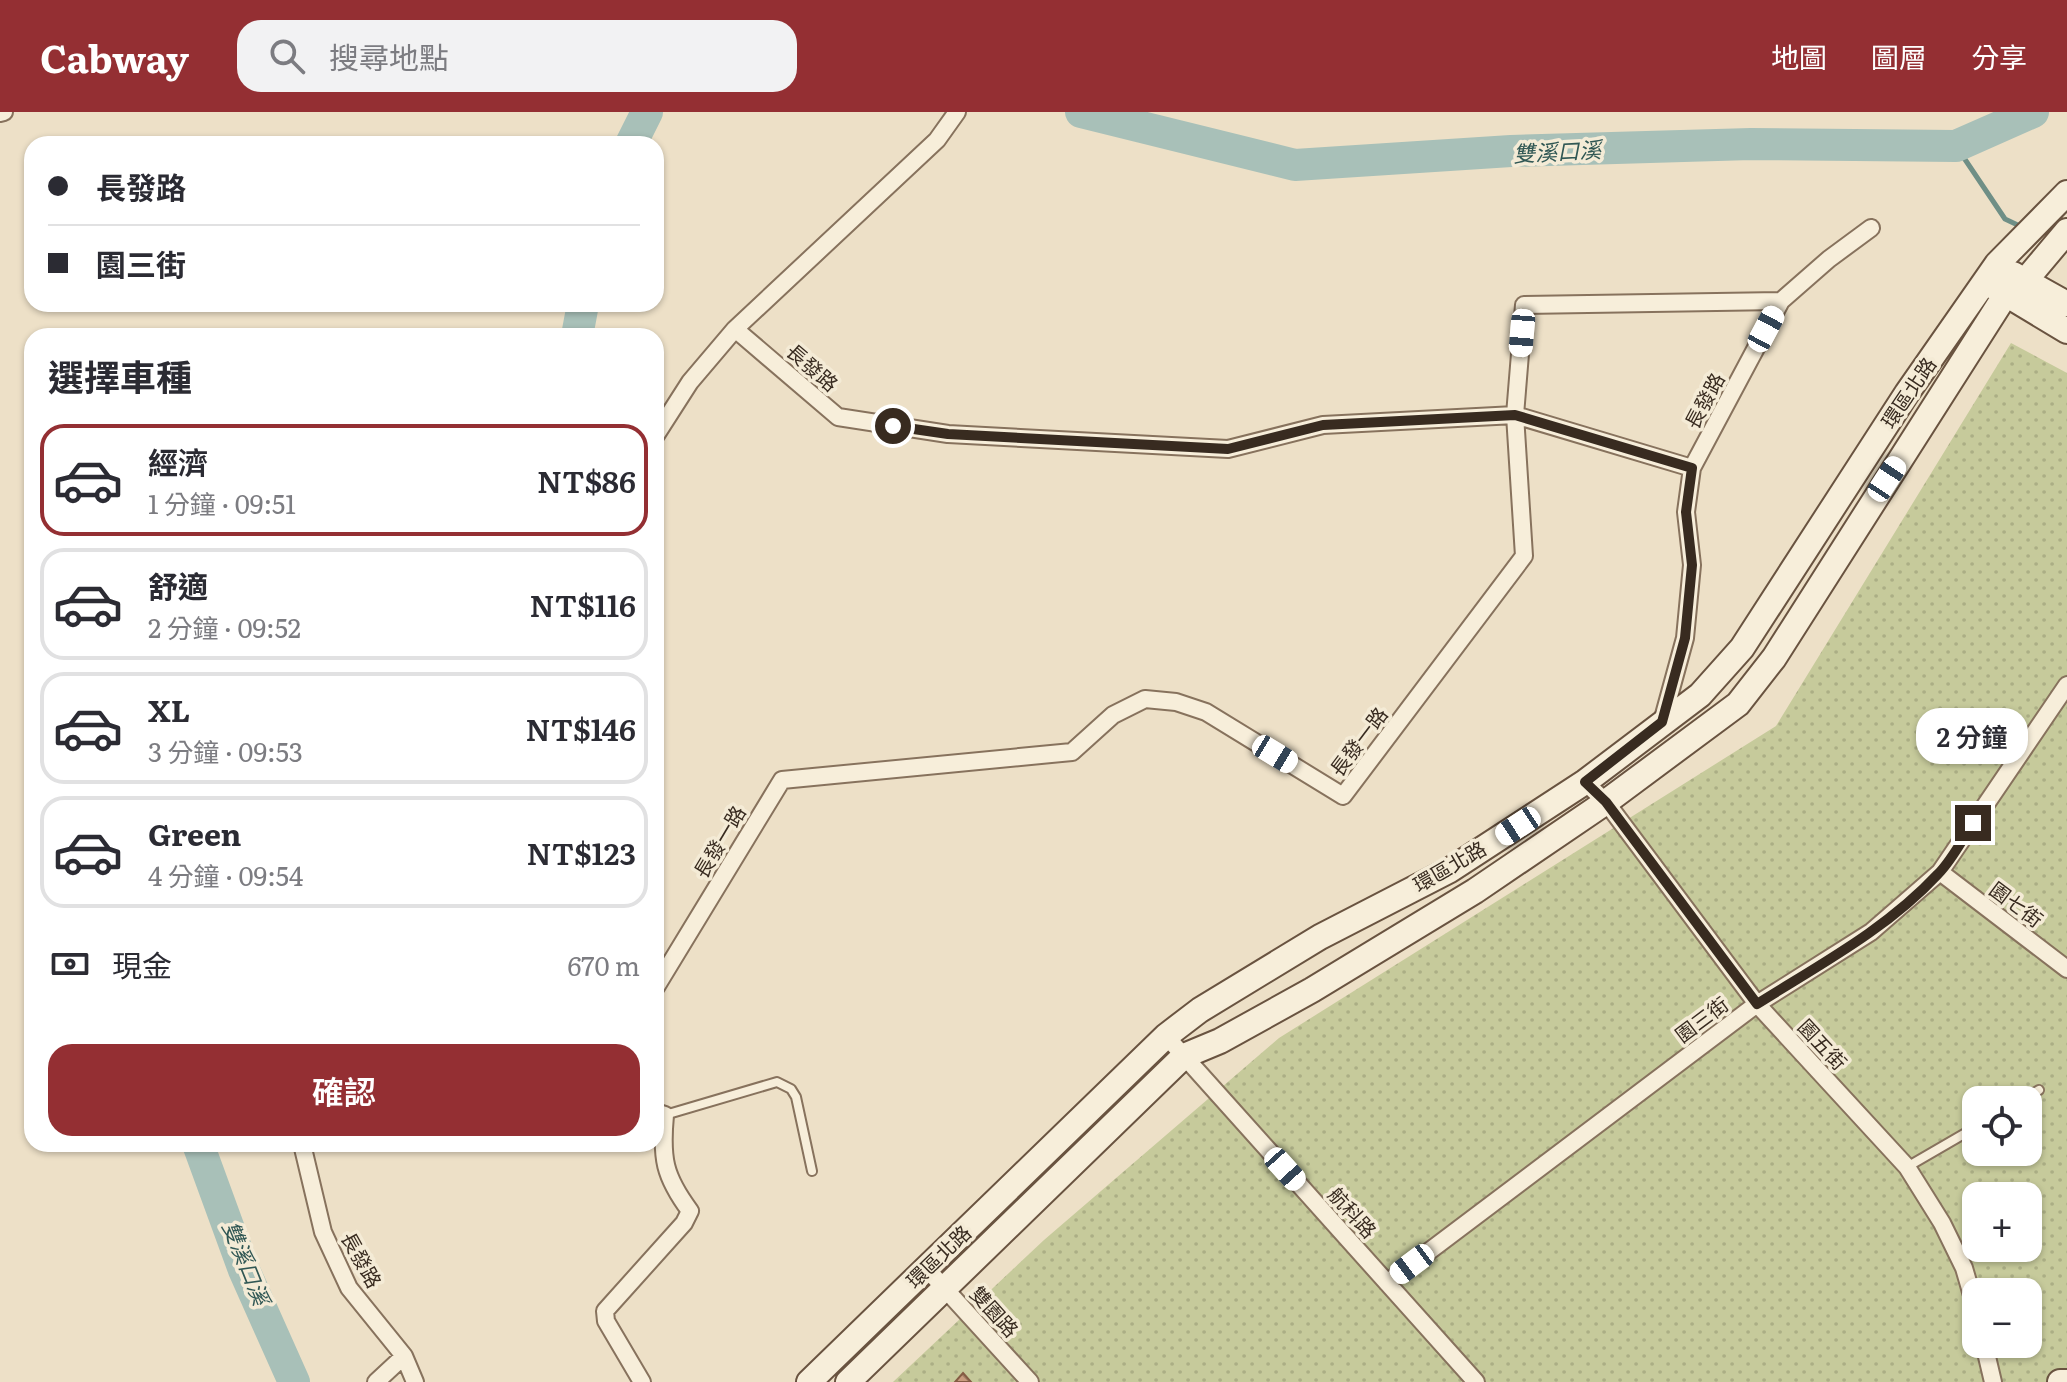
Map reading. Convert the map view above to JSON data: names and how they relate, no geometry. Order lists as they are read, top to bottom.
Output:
{
  "streets": {
    "street": [
      "長發路",
      "環區北路",
      "長發一路",
      "園七街",
      "園三街",
      "園五街",
      "航科路",
      "雙園路"
    ]
  },
  "crossings": [
    ["長發路", "長發一路"],
    ["環區北路", "園五街"],
    ["環區北路", "航科路"],
    ["環區北路", "雙園路"],
    ["園七街", "園三街"],
    ["園三街", "園五街"],
    ["園三街", "航科路"]
  ],
  "water": ["雙溪口溪"],
  "page": {
    "header": "Cabway",
    "search": "搜尋地點",
    "nav": ["地圖", "圖層", "分享"],
    "banner": ["長發路", "園三街"],
    "heading": "選擇車種",
    "list": [
      {
        "name": "經濟",
        "note": "1 分鐘 · 09:51",
        "value": "NT$86"
      },
      {
        "name": "舒適",
        "note": "2 分鐘 · 09:52",
        "value": "NT$116"
      },
      {
        "name": "XL",
        "note": "3 分鐘 · 09:53",
        "value": "NT$146"
      },
      {
        "name": "Green",
        "note": "4 分鐘 · 09:54",
        "value": "NT$123"
      }
    ],
    "bubble": "2 分鐘",
    "pay": ["現金", "670 m"],
    "buttons": "確認",
    "map_buttons": ["+", "−"]
  }
}
